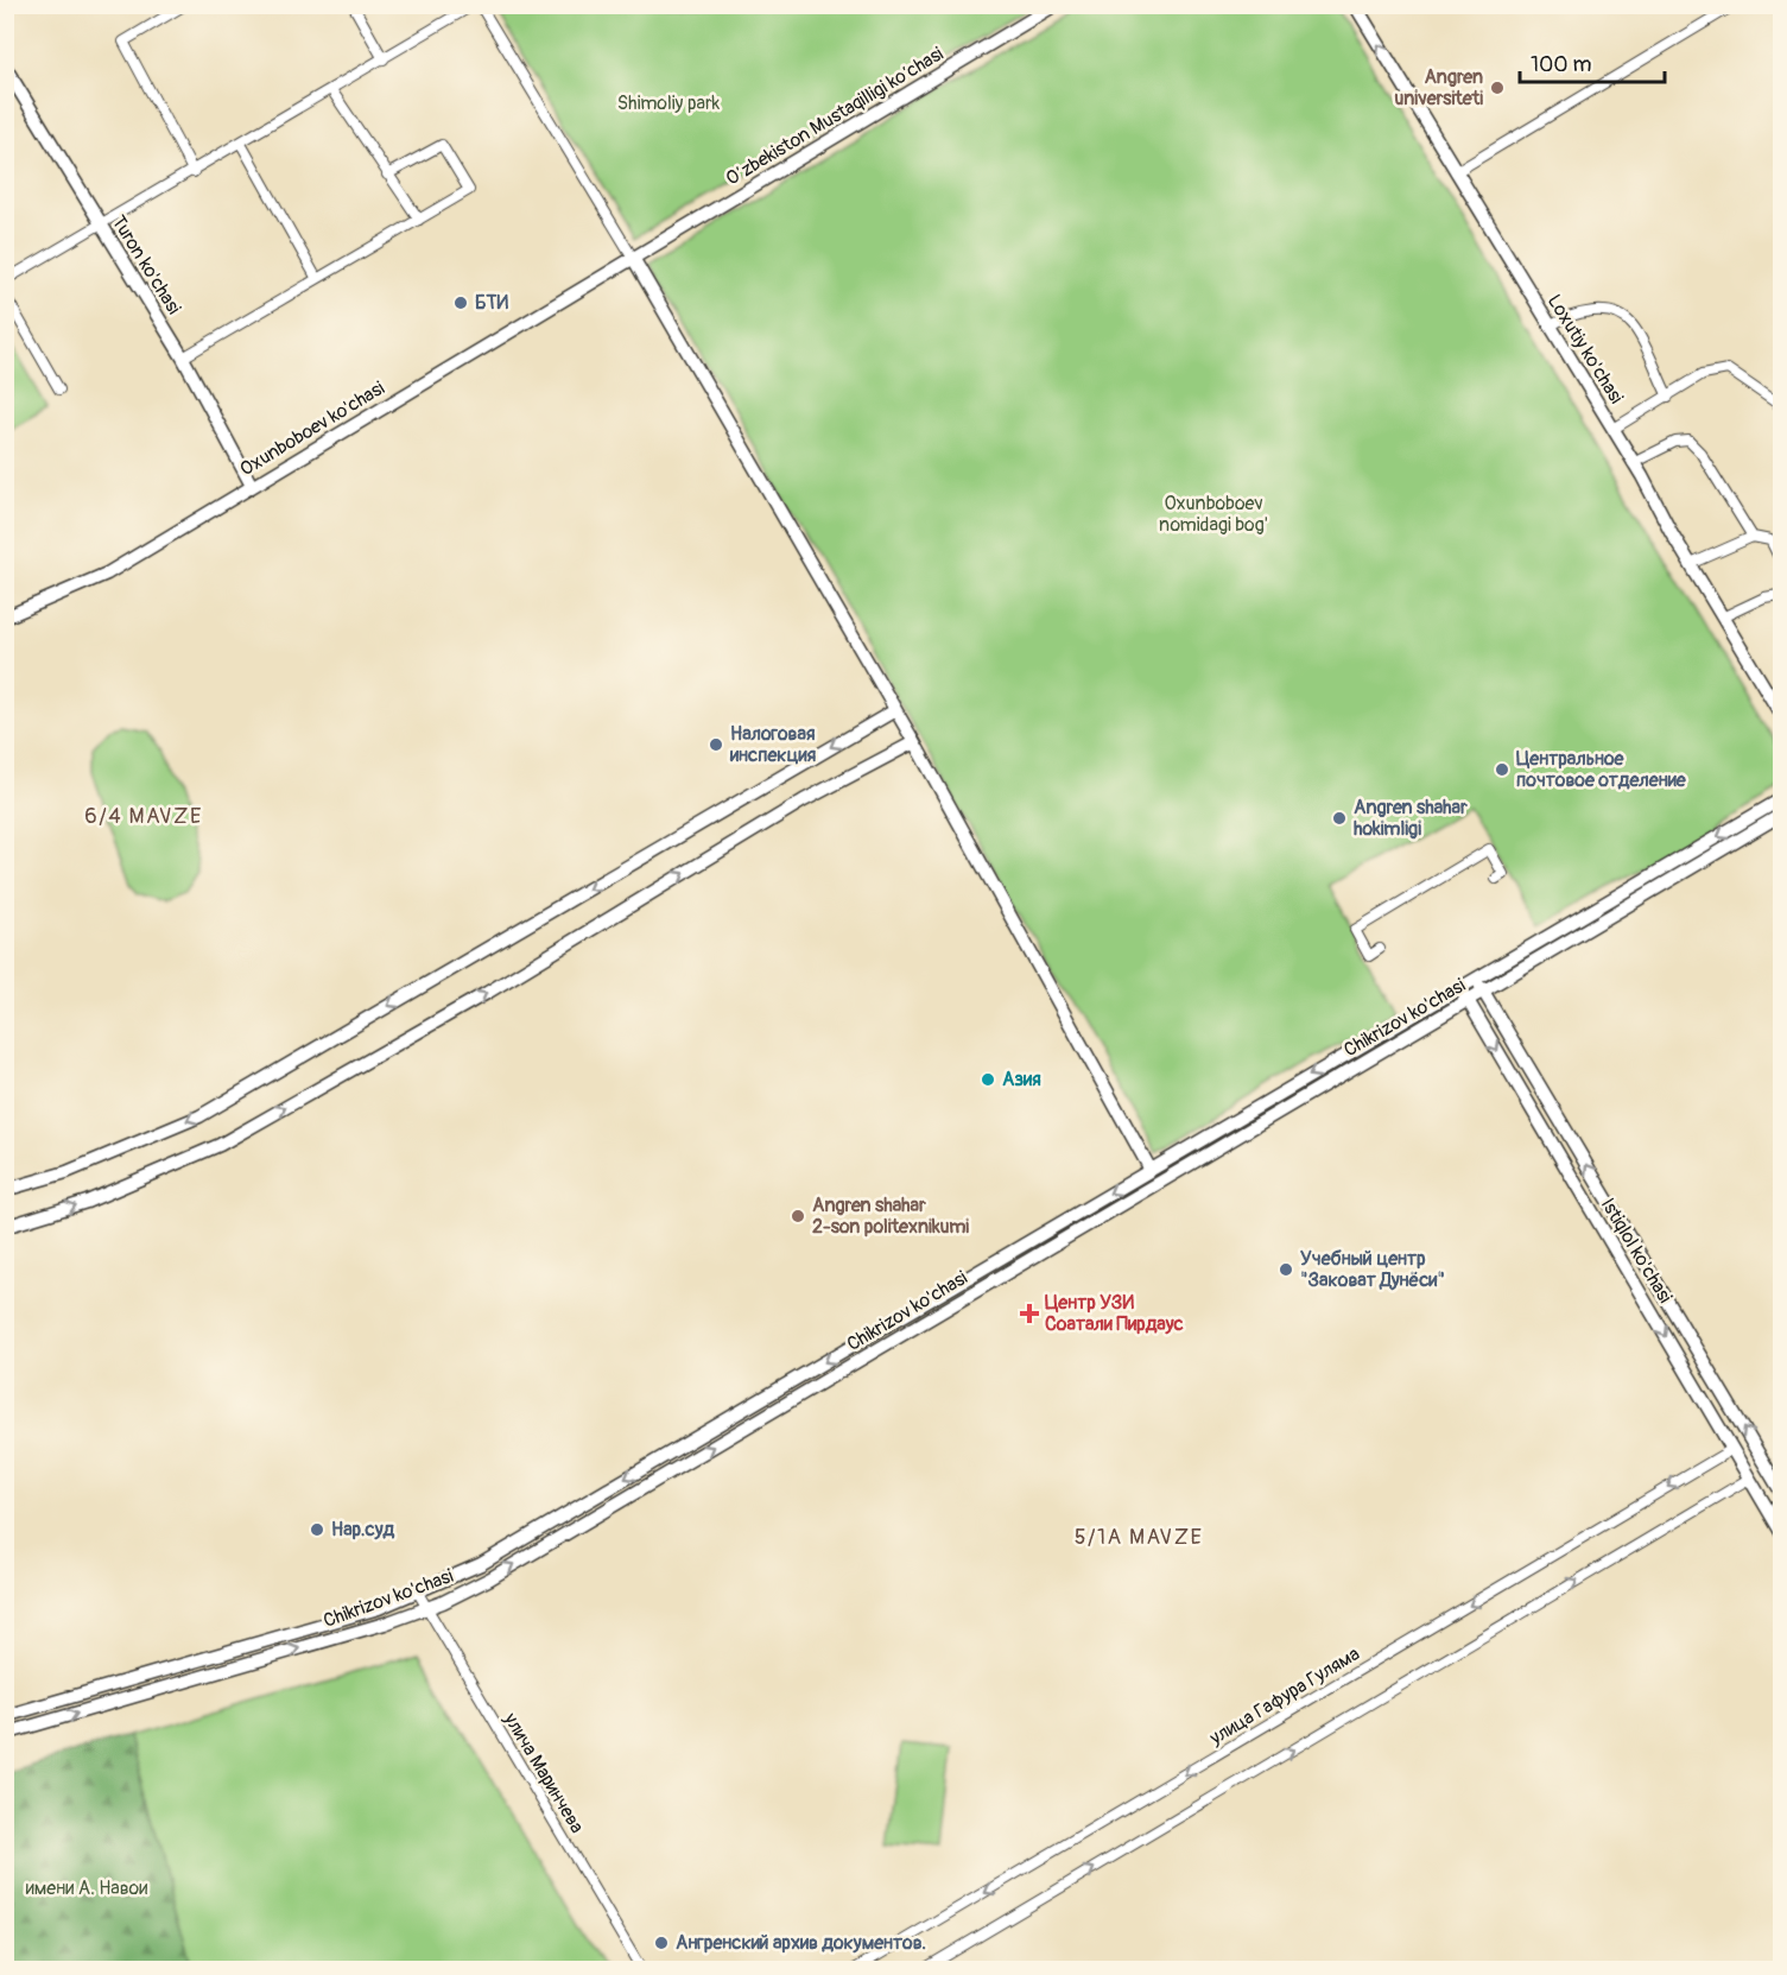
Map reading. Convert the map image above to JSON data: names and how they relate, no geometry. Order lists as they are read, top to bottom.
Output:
{
  "streets": {
    "main road": [
      "O‘zbekiston Mustaqilligi ko‘chasi",
      "Turon ko'chasi",
      "Loxutiy ko'chasi",
      "Oxunboboev ko'chasi",
      "Chikrizov ko'chasi",
      "Istiqlol ko'chasi"
    ],
    "street": ["улица Гафура Гуляма", "улича Маринчева"]
  },
  "crossings": [
    ["O‘zbekiston Mustaqilligi ko‘chasi", "Oxunboboev ko'chasi"],
    ["Turon ko'chasi", "Oxunboboev ko'chasi"],
    ["Chikrizov ko'chasi", "Istiqlol ko'chasi"],
    ["Chikrizov ko'chasi", "улича Маринчева"],
    ["Istiqlol ko'chasi", "улица Гафура Гуляма"]
  ],
  "districts": ["6/4 MAVZE", "5/1A MAVZE"],
  "parks": ["Shimoliy park", "Oxunboboev nomidagi bog'", "имени А. Навои"],
  "places": {
    "other": [
      "Angren universiteti",
      "БТИ",
      "Налоговая инспекция",
      "Центральное почтовое отделение",
      "Angren shahar hokimligi",
      "Азия",
      "Angren shahar 2-son politexnikumi",
      "Учебный центр \"Заковат Дунёси\"",
      "Нар.суд",
      "Ангренский архив документов."
    ],
    "health": ["Центр УЗИ Соатали Пирдаус"]
  },
  "scale_bar": "100 m"
}
